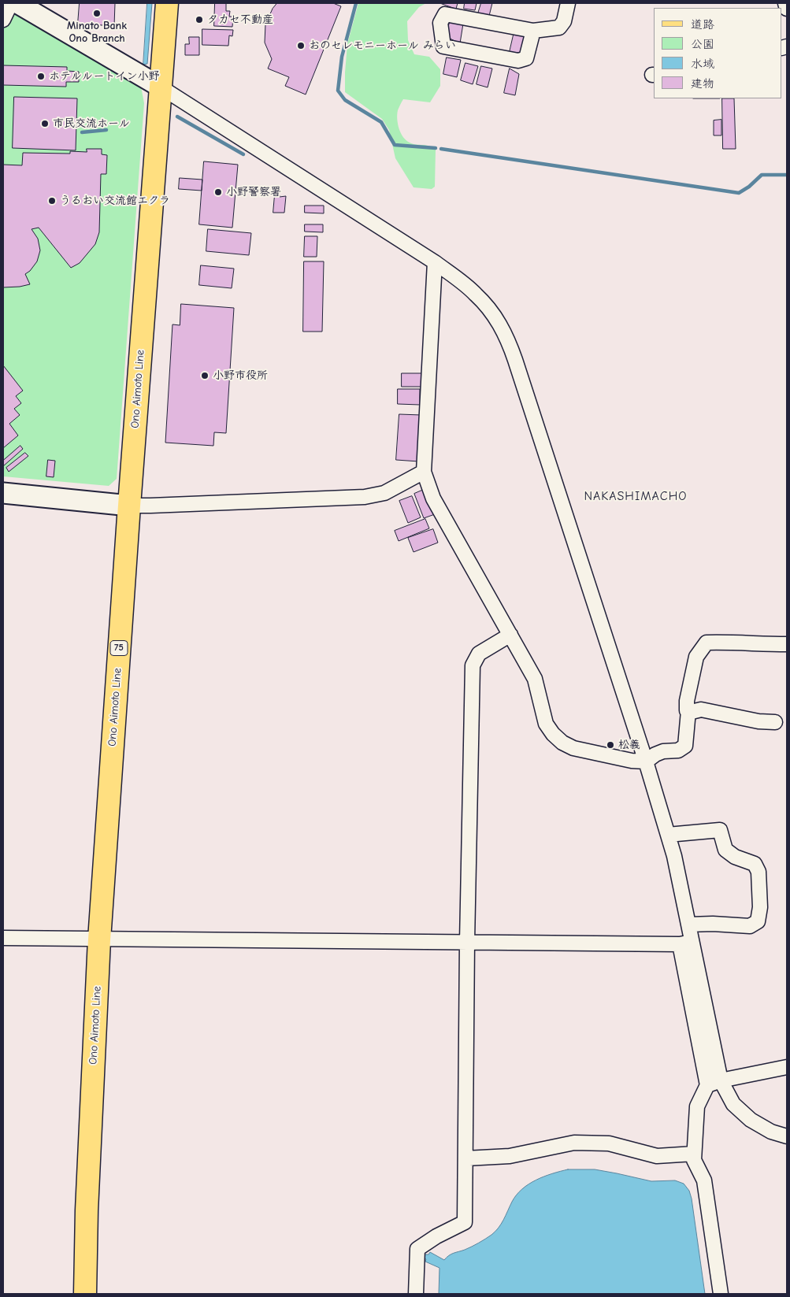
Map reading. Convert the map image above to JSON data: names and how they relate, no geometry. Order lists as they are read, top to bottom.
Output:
{
  "streets": {
    "main road": ["Ono Aimoto Line", "75"]
  },
  "districts": ["NAKASHIMACHO"],
  "places": [
    "Minato Bank Ono Branch",
    "タカセ不動産",
    "おのセレモニーホール みらい",
    "ホテルルートイン小野",
    "市民交流ホール",
    "小野警察署",
    "うるおい交流館エクラ",
    "小野市役所",
    "松義"
  ],
  "legend": [
    "道路",
    "公園",
    "水域",
    "建物"
  ]
}
